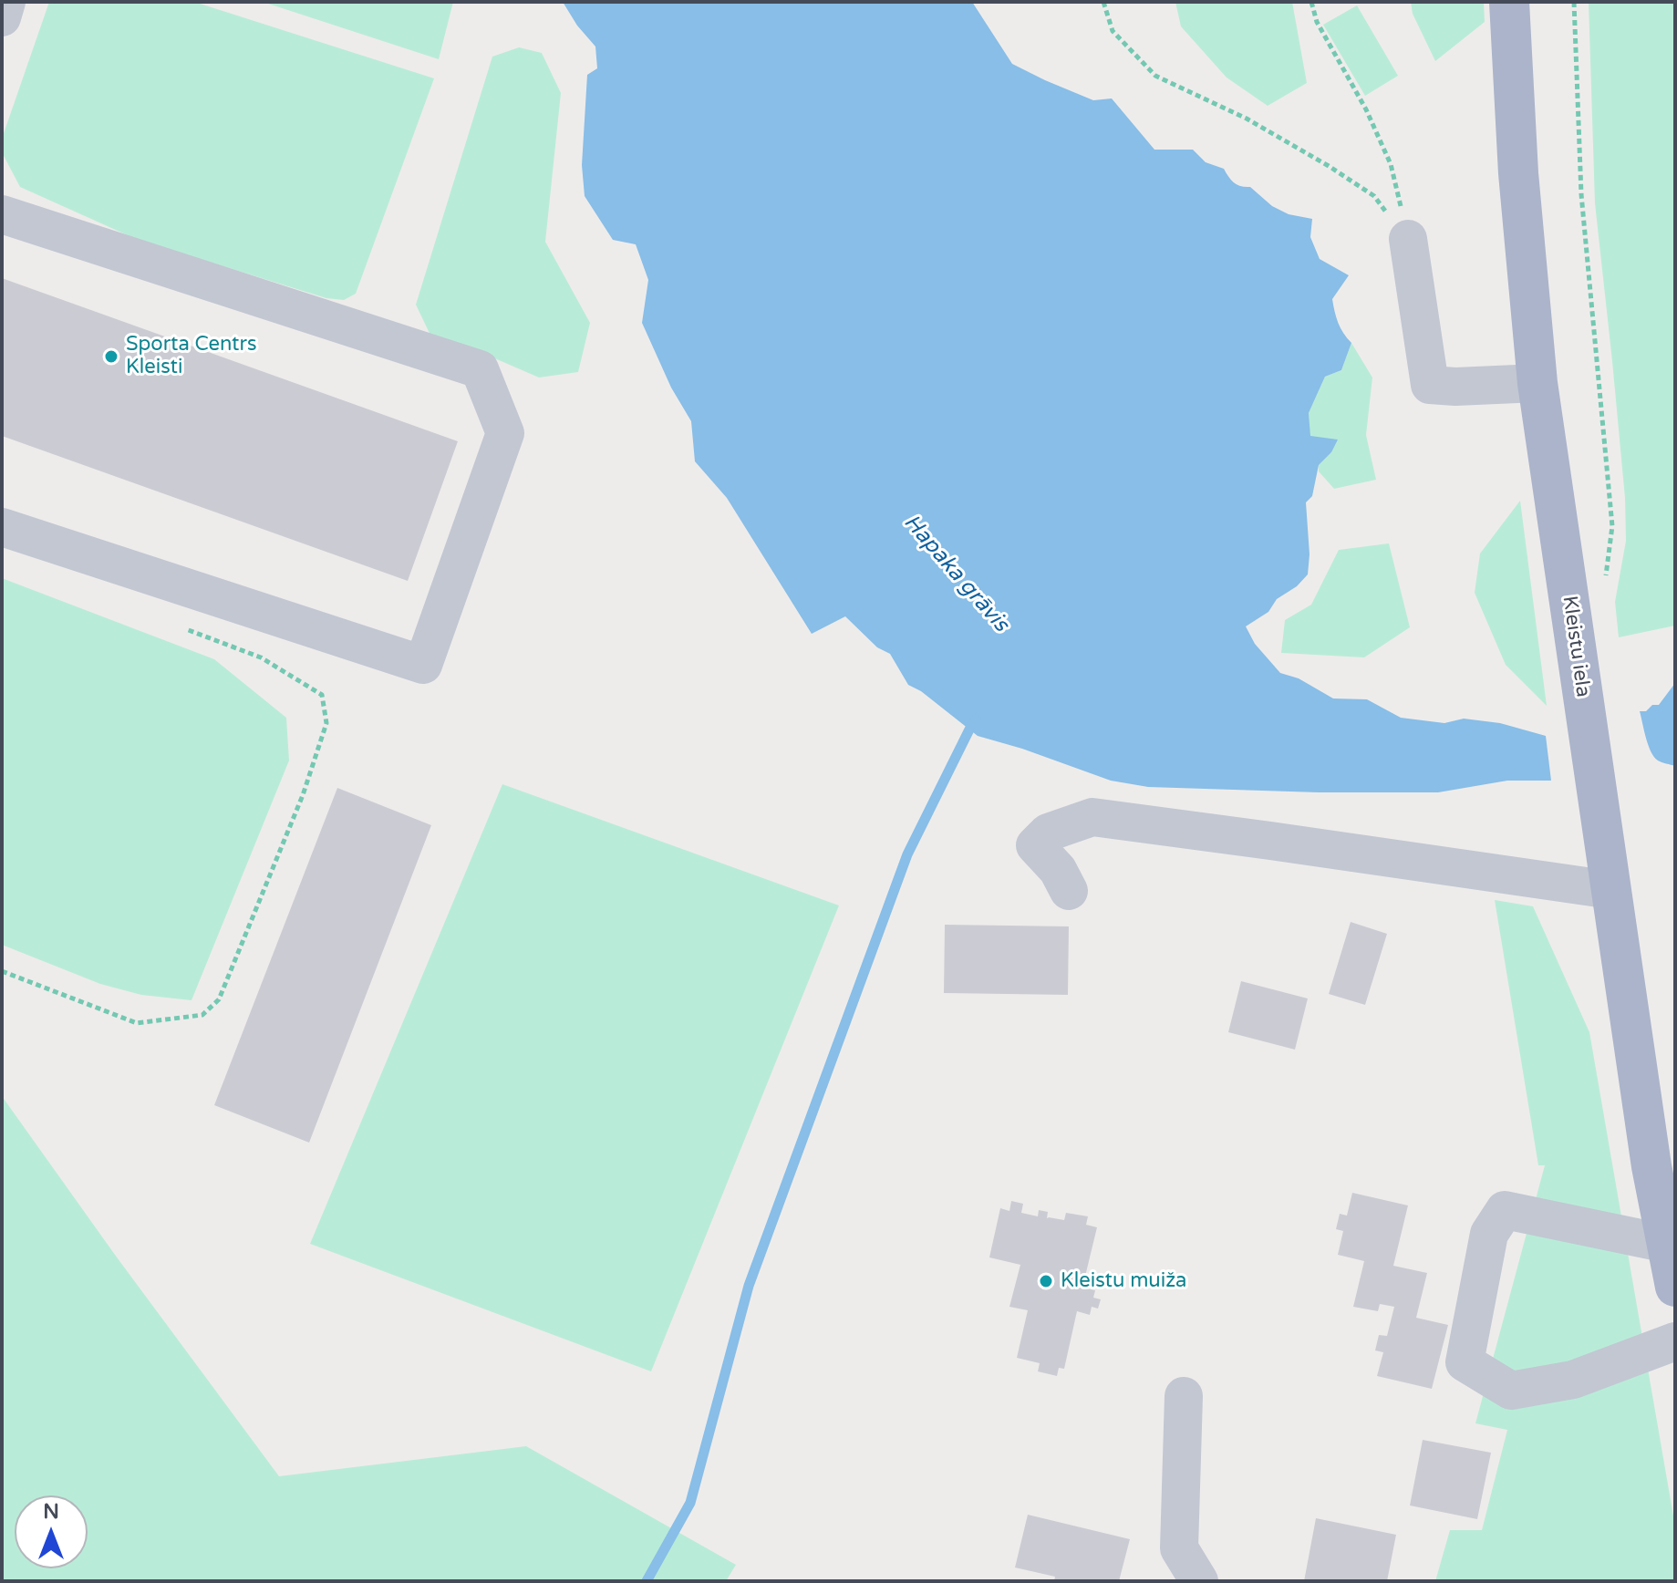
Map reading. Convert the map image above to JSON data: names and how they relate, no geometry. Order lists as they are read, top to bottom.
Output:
{
  "streets": {
    "main road": ["Kleistu iela"]
  },
  "water": ["Hapaka grāvis"],
  "places": ["Sporta Centrs Kleisti", "Kleistu muiža"],
  "north": "top"
}
